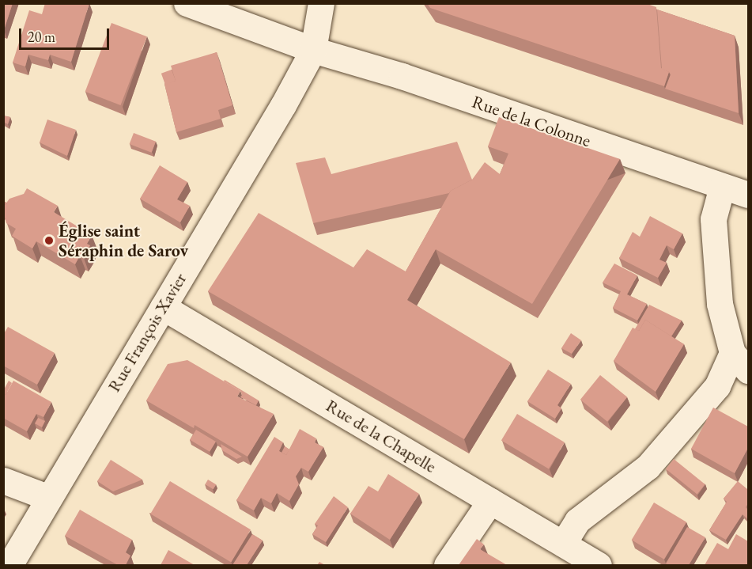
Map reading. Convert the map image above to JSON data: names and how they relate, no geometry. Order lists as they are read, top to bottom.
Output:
{
  "streets": {
    "street": ["Rue de la Colonne", "Rue François Xavier", "Rue de la Chapelle"]
  },
  "crossings": [
    ["Rue de la Colonne", "Rue François Xavier"],
    ["Rue François Xavier", "Rue de la Chapelle"]
  ],
  "places": ["Église saint Séraphin de Sarov"],
  "scale_bar": "20 m"
}
